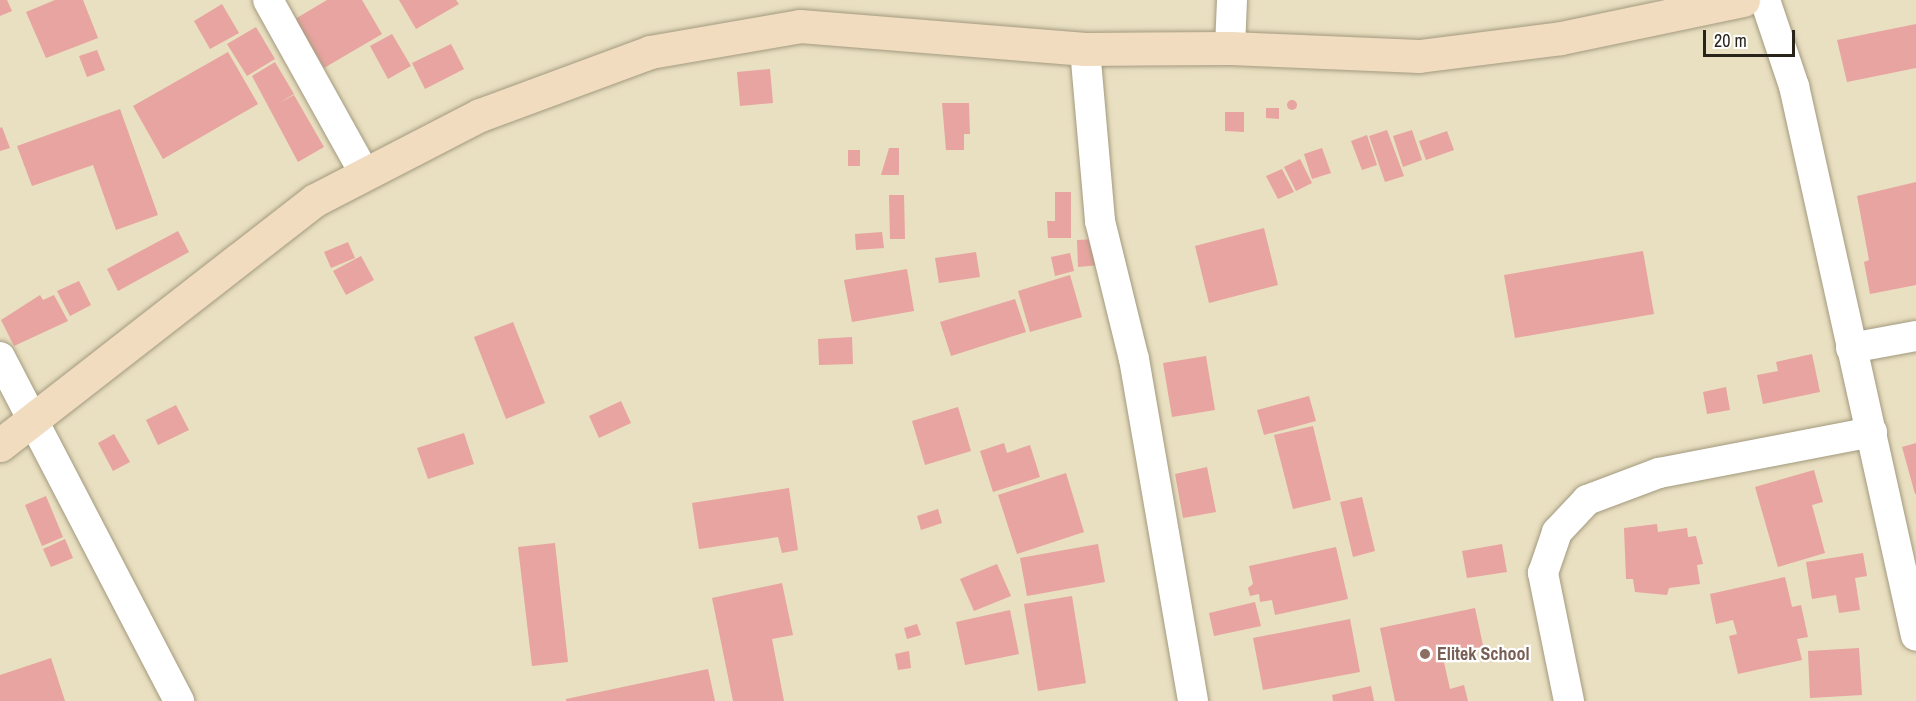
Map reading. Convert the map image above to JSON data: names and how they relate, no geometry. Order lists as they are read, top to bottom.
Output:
{
  "places": ["Elitek School"],
  "scale_bar": "20 m"
}
